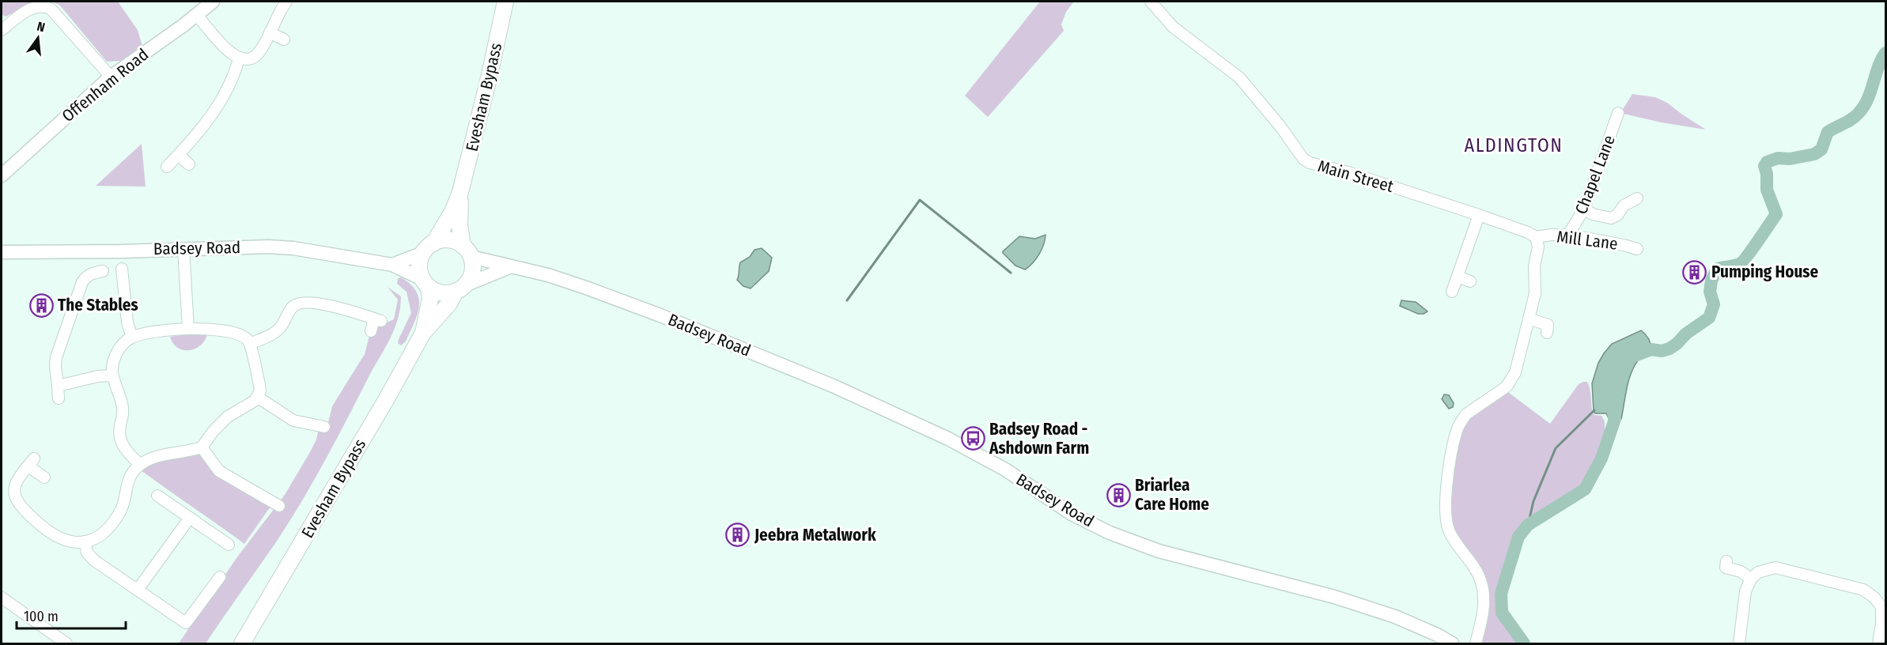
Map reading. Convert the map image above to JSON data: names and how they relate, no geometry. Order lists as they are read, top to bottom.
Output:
{
  "streets": {
    "highway": ["Evesham Bypass"],
    "main road": ["Offenham Road", "Badsey Road"],
    "street": ["Chapel Lane", "Main Street", "Mill Lane"]
  },
  "crossings": [
    ["Evesham Bypass", "Badsey Road"],
    ["Chapel Lane", "Mill Lane"],
    ["Main Street", "Mill Lane"]
  ],
  "districts": ["ALDINGTON"],
  "places": {
    "building": [
      "Pumping House",
      "The Stables",
      "Briarlea Care Home",
      "Jeebra Metalwork"
    ],
    "bus stop": ["Badsey Road - Ashdown Farm"]
  },
  "scale_bar": "100 m",
  "north": "top"
}
